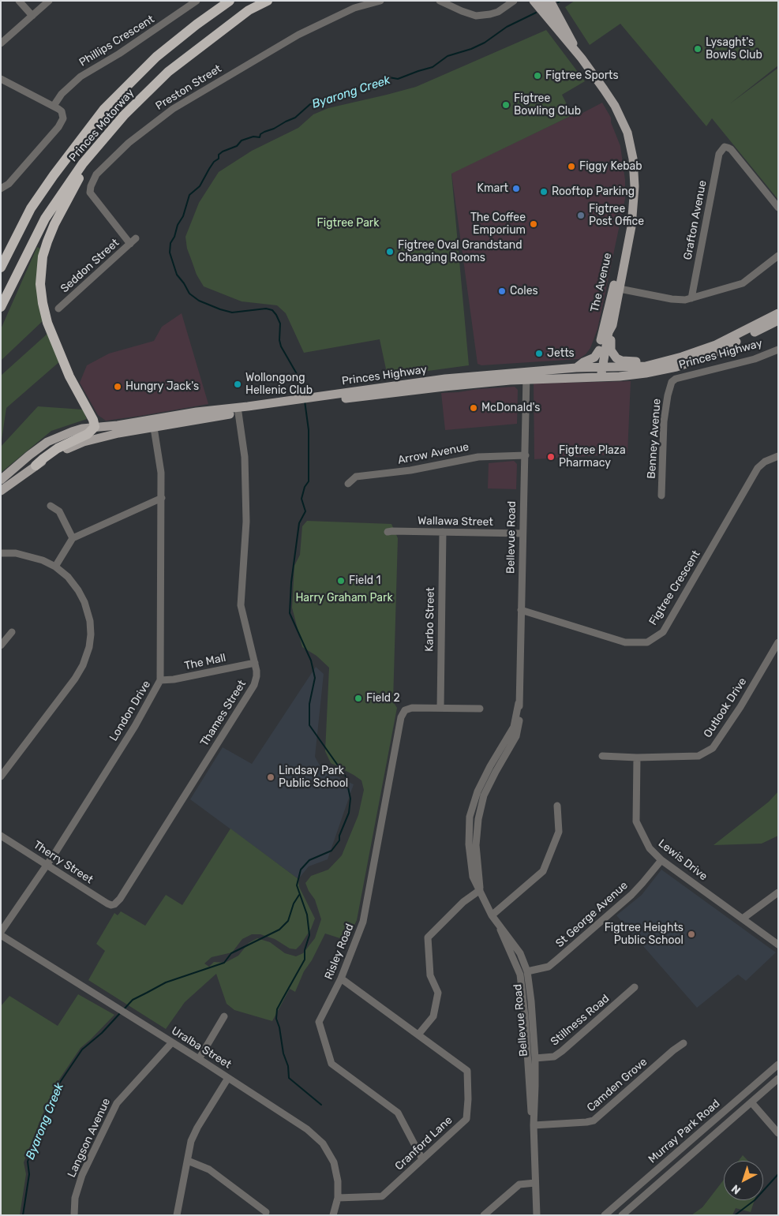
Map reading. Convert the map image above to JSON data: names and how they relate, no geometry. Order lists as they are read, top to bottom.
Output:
{
  "streets": {
    "highway": ["Princes Motorway"],
    "main road": ["The Avenue", "Princes Highway"],
    "street": [
      "Phillips Crescent",
      "Preston Street",
      "Grafton Avenue",
      "Seddon Street",
      "Benney Avenue",
      "Arrow Avenue",
      "Wallawa Street",
      "Bellevue Road",
      "Figtree Crescent",
      "Karbo Street",
      "The Mall",
      "Outlook Drive",
      "London Drive",
      "Thames Street",
      "Lewis Drive",
      "Therry Street",
      "St George Avenue",
      "Risley Road",
      "Stillness Road",
      "Uralba Street",
      "Camden Grove",
      "Murray Park Road",
      "Langson Avenue",
      "Cranford Lane"
    ]
  },
  "crossings": [
    ["Preston Street", "Seddon Street"],
    ["The Avenue", "Princes Highway"],
    ["Princes Highway", "Benney Avenue"],
    ["Princes Highway", "Bellevue Road"],
    ["Princes Highway", "London Drive"],
    ["Princes Highway", "Thames Street"],
    ["Arrow Avenue", "Bellevue Road"],
    ["Wallawa Street", "Bellevue Road"],
    ["Wallawa Street", "Karbo Street"],
    ["Bellevue Road", "Figtree Crescent"],
    ["Bellevue Road", "St George Avenue"],
    ["Bellevue Road", "Stillness Road"],
    ["Bellevue Road", "Camden Grove"],
    ["Karbo Street", "Risley Road"],
    ["The Mall", "London Drive"],
    ["The Mall", "Thames Street"],
    ["Outlook Drive", "Lewis Drive"],
    ["London Drive", "Therry Street"],
    ["Thames Street", "Therry Street"],
    ["Lewis Drive", "St George Avenue"],
    ["Risley Road", "Cranford Lane"],
    ["Uralba Street", "Langson Avenue"],
    ["Uralba Street", "Cranford Lane"]
  ],
  "water": ["Byarong Creek"],
  "parks": ["Figtree Park", "Harry Graham Park"],
  "places": [
    "Lysaght's Bowls Club",
    "Figtree Sports",
    "Figtree Bowling Club",
    "Figgy Kebab",
    "Kmart",
    "Rooftop Parking",
    "Figtree Post Office",
    "The Coffee Emporium",
    "Figtree Oval Grandstand Changing Rooms",
    "Coles",
    "Jetts",
    "Wollongong Hellenic Club",
    "Hungry Jack's",
    "McDonald's",
    "Figtree Plaza Pharmacy",
    "Field 1",
    "Field 2",
    "Lindsay Park Public School",
    "Figtree Heights Public School"
  ],
  "north": "bottom left"
}
